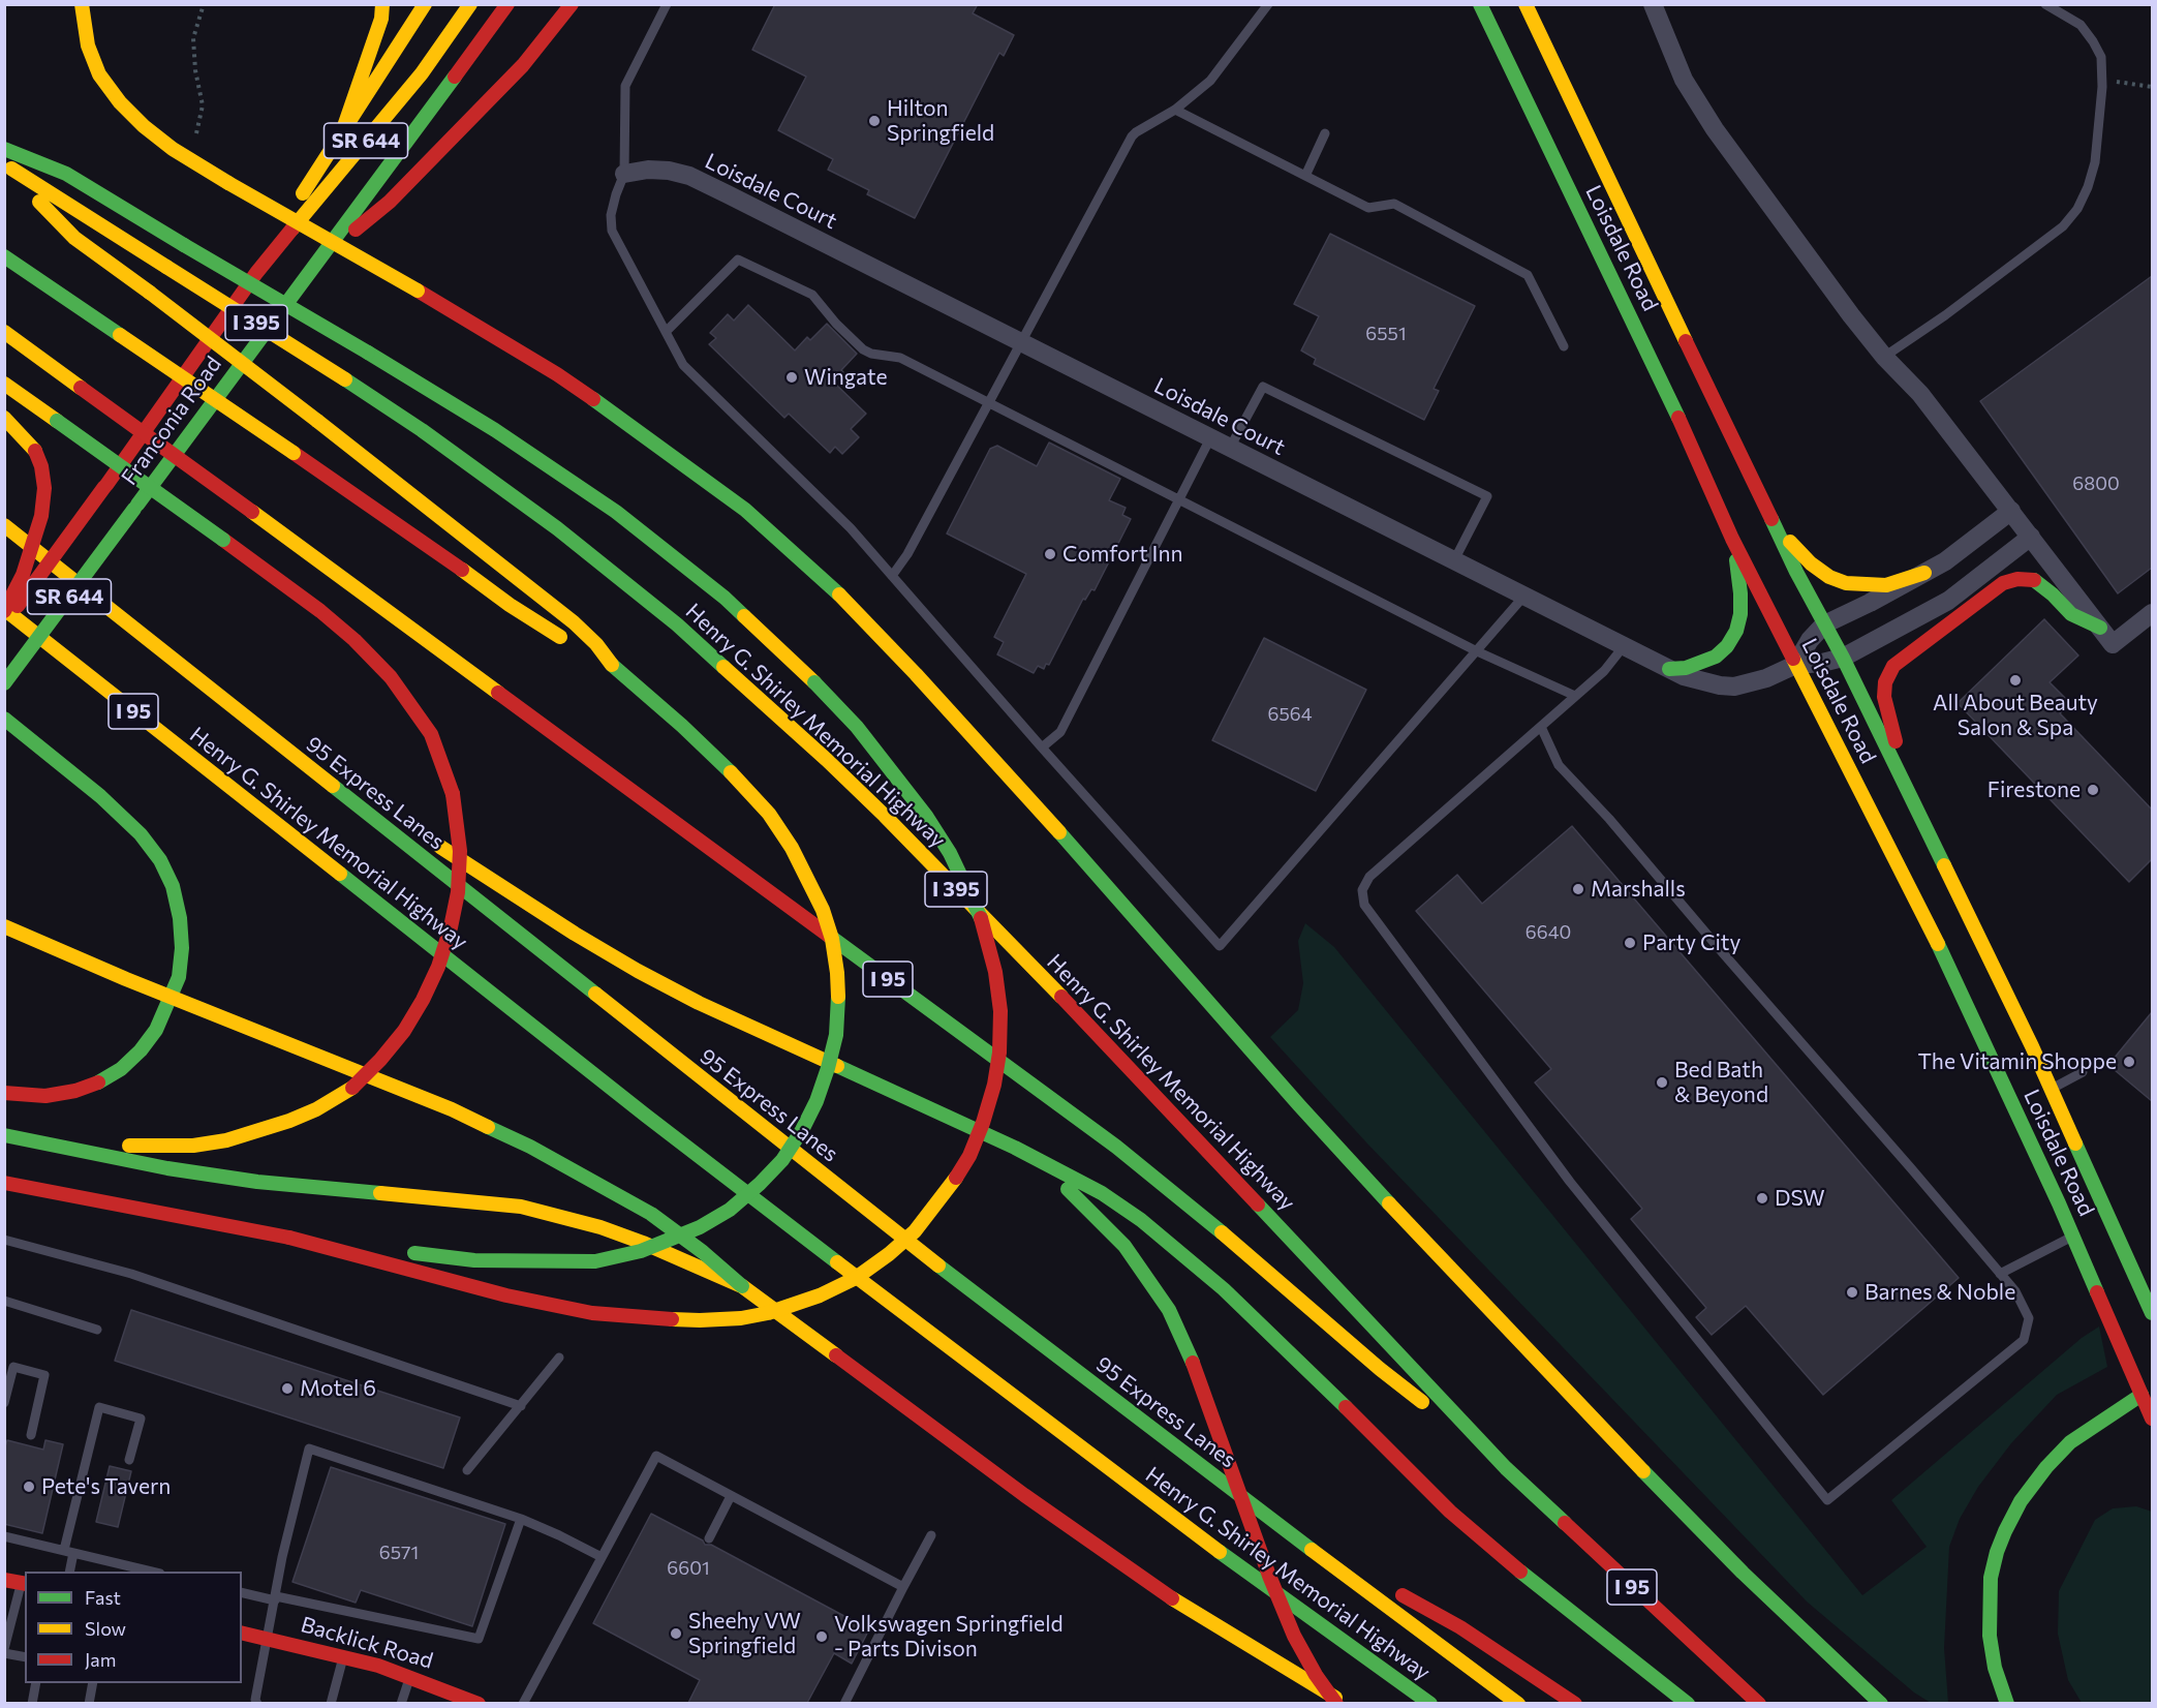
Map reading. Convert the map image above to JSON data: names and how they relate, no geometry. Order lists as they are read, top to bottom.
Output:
{
  "streets": {
    "main road": [
      "SR 644",
      "Loisdale Road",
      "I 395",
      "Franconia Road",
      "I 95",
      "Henry G. Shirley Memorial Highway",
      "95 Express Lanes",
      "Backlick Road"
    ],
    "street": ["Loisdale Court"]
  },
  "crossings": [
    ["Loisdale Court", "Loisdale Road"],
    ["I 95", "Henry G. Shirley Memorial Highway"]
  ],
  "places": [
    "Hilton Springfield",
    "Wingate",
    "Comfort Inn",
    "All About Beauty Salon & Spa",
    "Firestone",
    "Marshalls",
    "Party City",
    "The Vitamin Shoppe",
    "Bed Bath & Beyond",
    "DSW",
    "Barnes & Noble",
    "Motel 6",
    "Pete's Tavern",
    "Sheehy VW Springfield",
    "Volkswagen Springfield - Parts Divison"
  ],
  "house_numbers": [
    "6551",
    "6800",
    "6564",
    "6640",
    "6571",
    "6601"
  ],
  "legend": ["Fast", "Slow", "Jam"]
}
